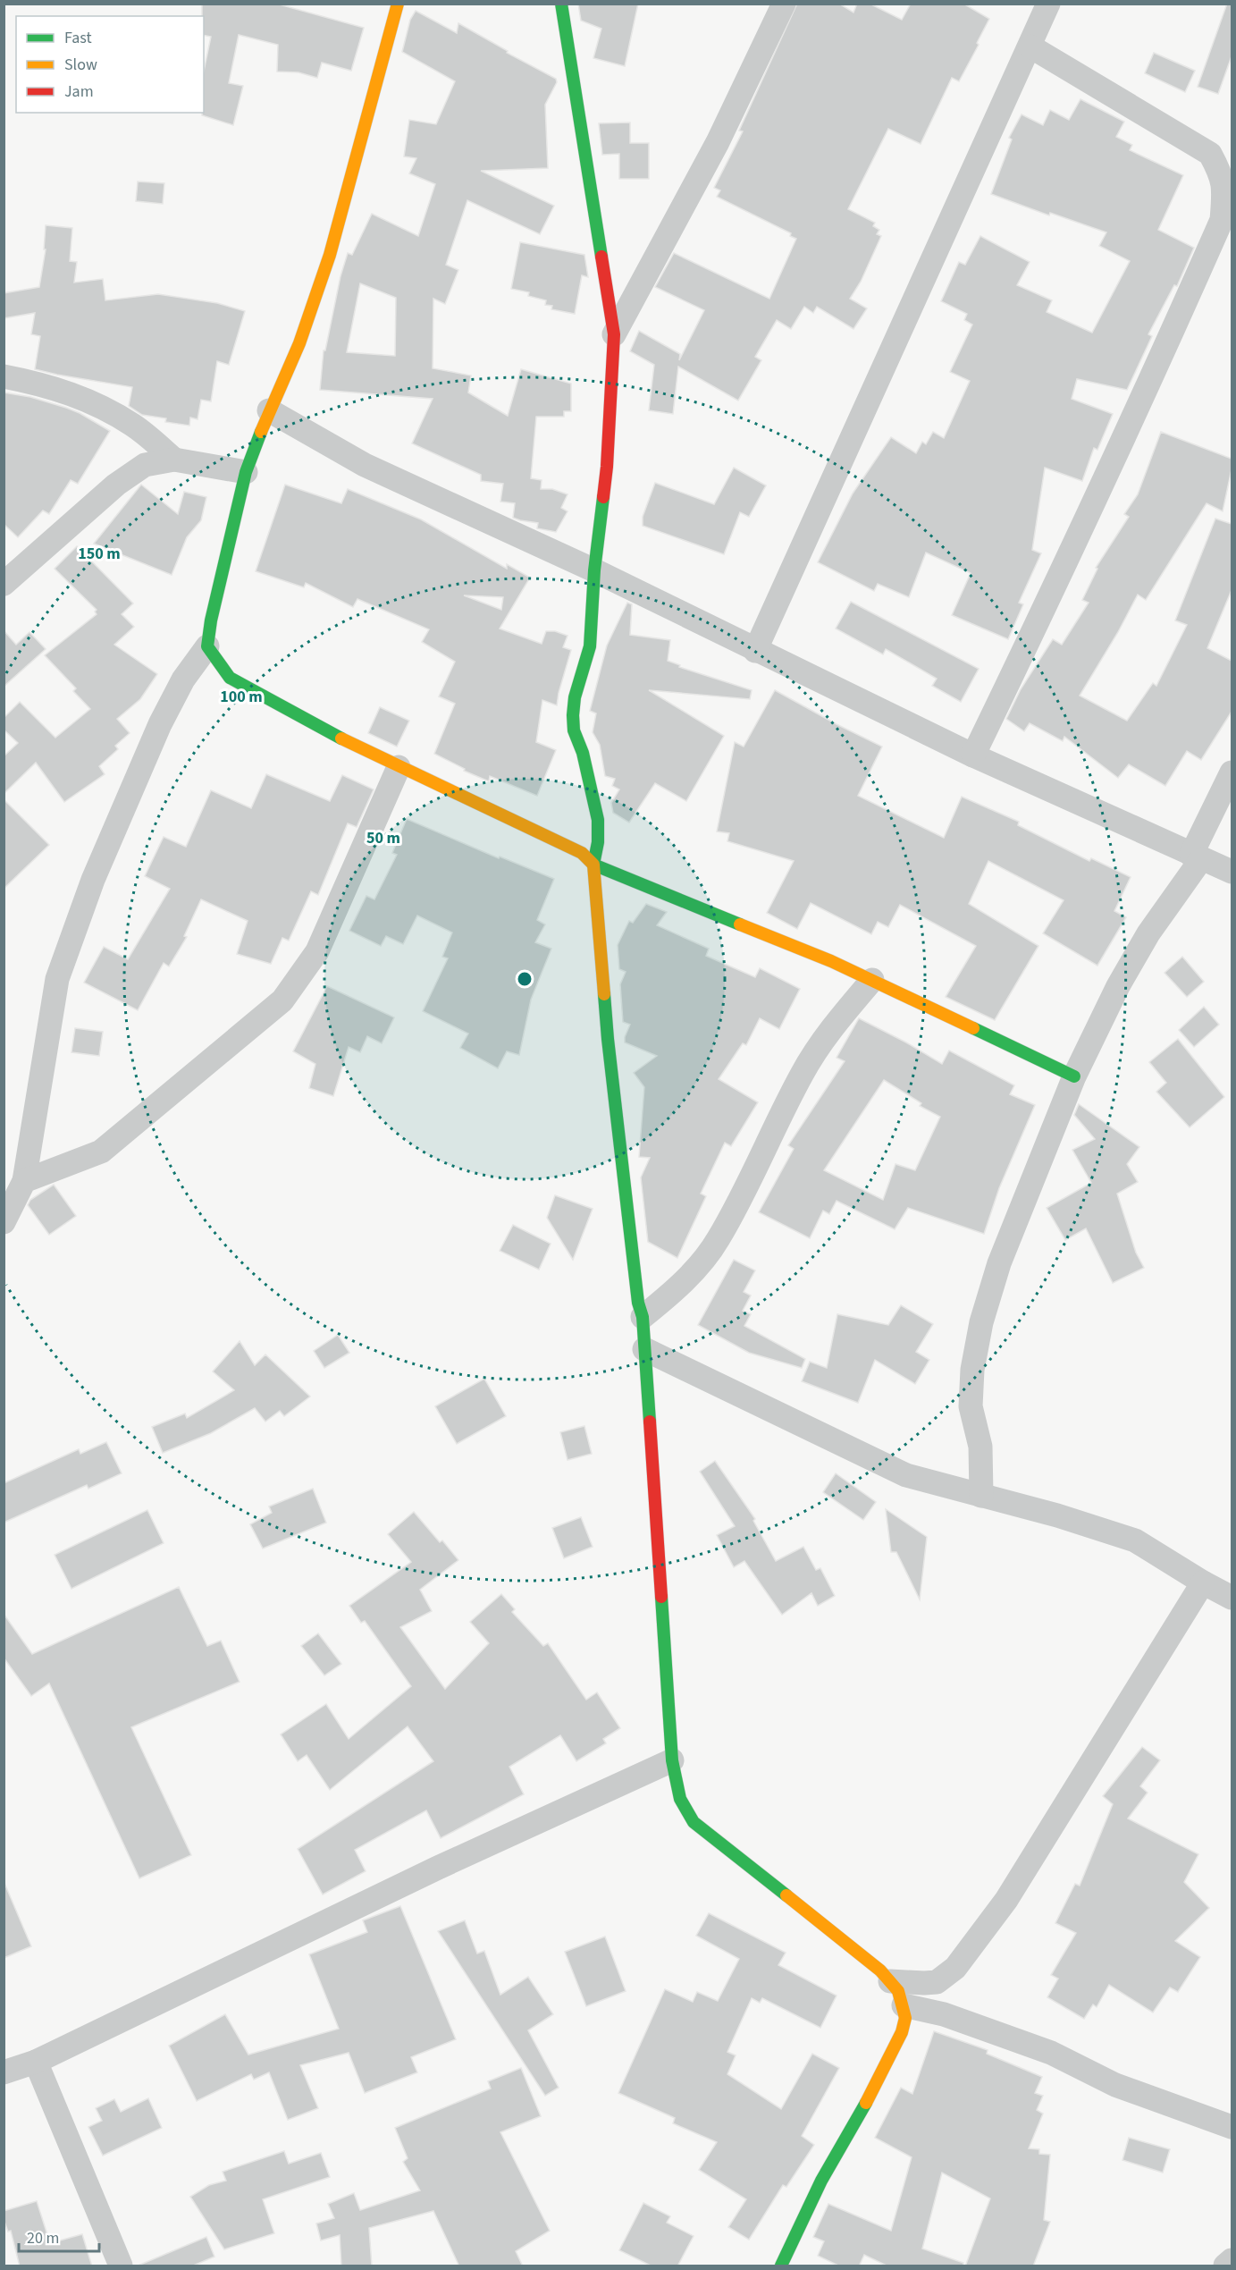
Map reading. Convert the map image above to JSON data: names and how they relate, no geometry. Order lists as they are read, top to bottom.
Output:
{
  "legend": ["Fast", "Slow", "Jam"],
  "scale_bar": "20 m",
  "rings": ["150 m", "100 m", "50 m"]
}
